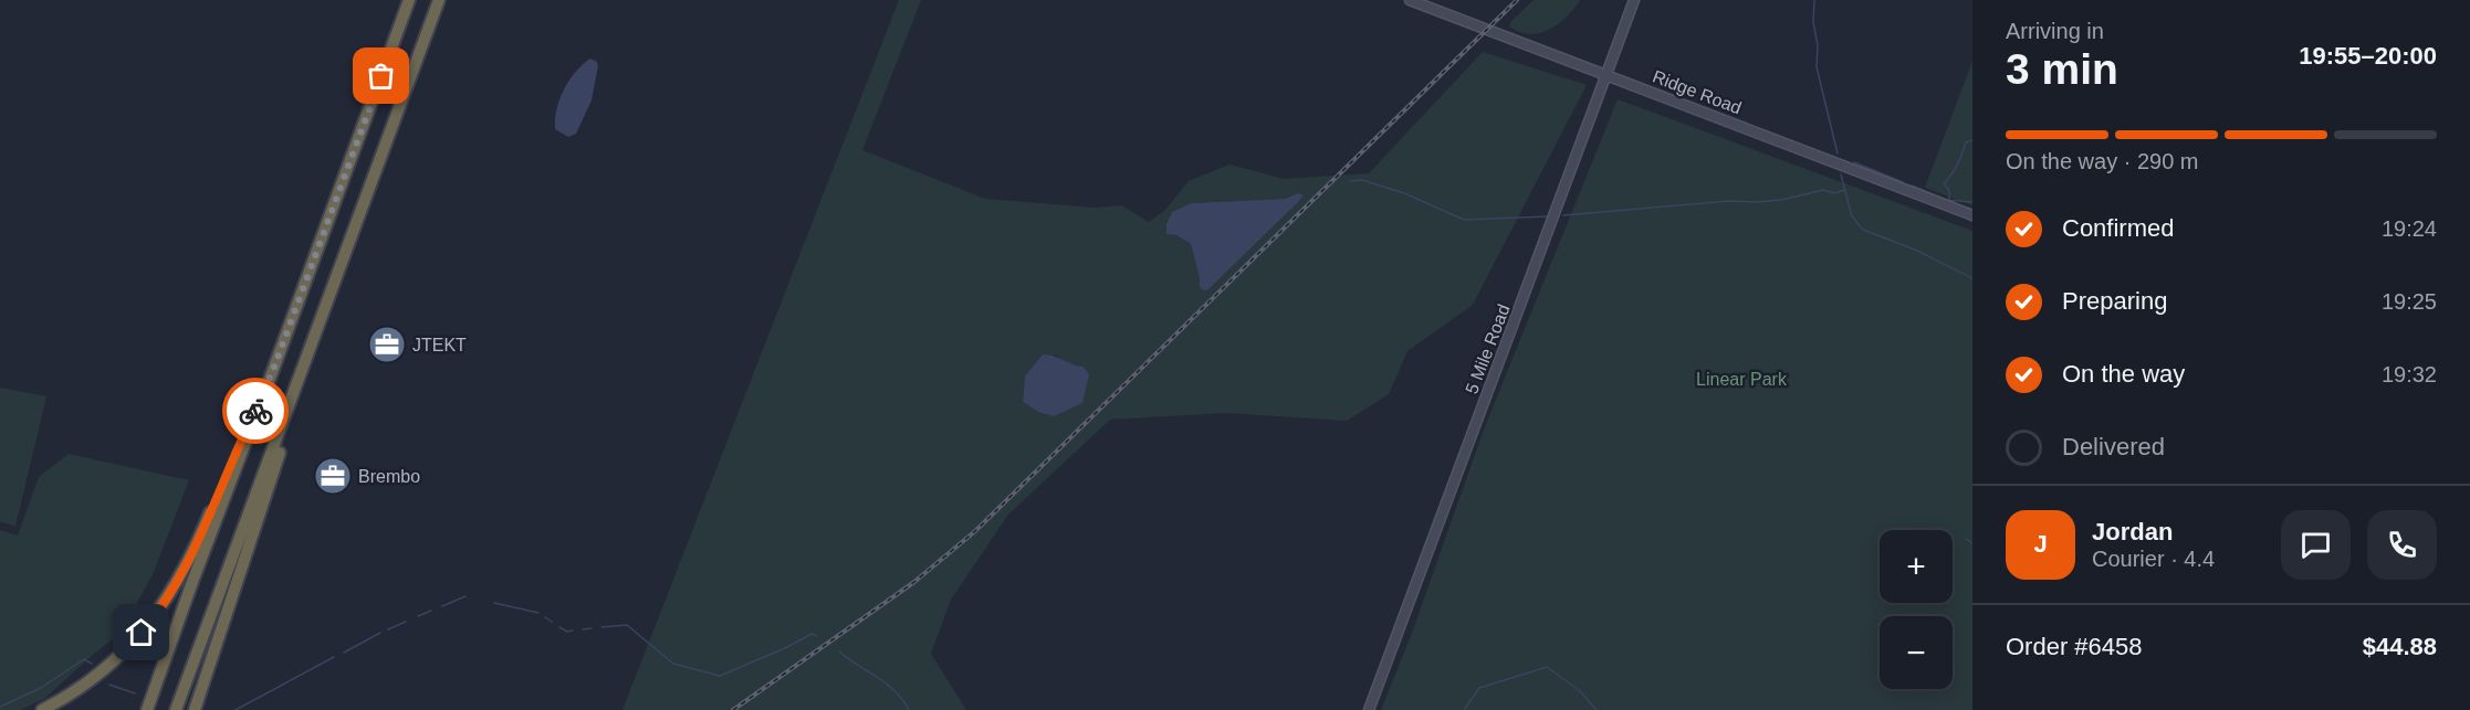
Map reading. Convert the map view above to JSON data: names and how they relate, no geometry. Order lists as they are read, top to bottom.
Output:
{
  "streets": {
    "street": ["Ridge Road", "5 Mile Road"]
  },
  "crossings": [
    ["Ridge Road", "5 Mile Road"]
  ],
  "parks": ["Linear Park"],
  "places": {
    "office": ["JTEKT", "Brembo"]
  },
  "page": {
    "heading": ["3 min", "Arriving in", "19:55–20:00"],
    "panel": [
      "Jordan",
      "Courier · 4.4",
      "Order #6458",
      "$44.88"
    ],
    "bar": "On the way · 290 m",
    "list": [
      ["Confirmed", "19:24"],
      ["Preparing", "19:25"],
      ["On the way", "19:32"],
      "Delivered"
    ],
    "round": "J",
    "map_buttons": ["+", "−"]
  }
}
